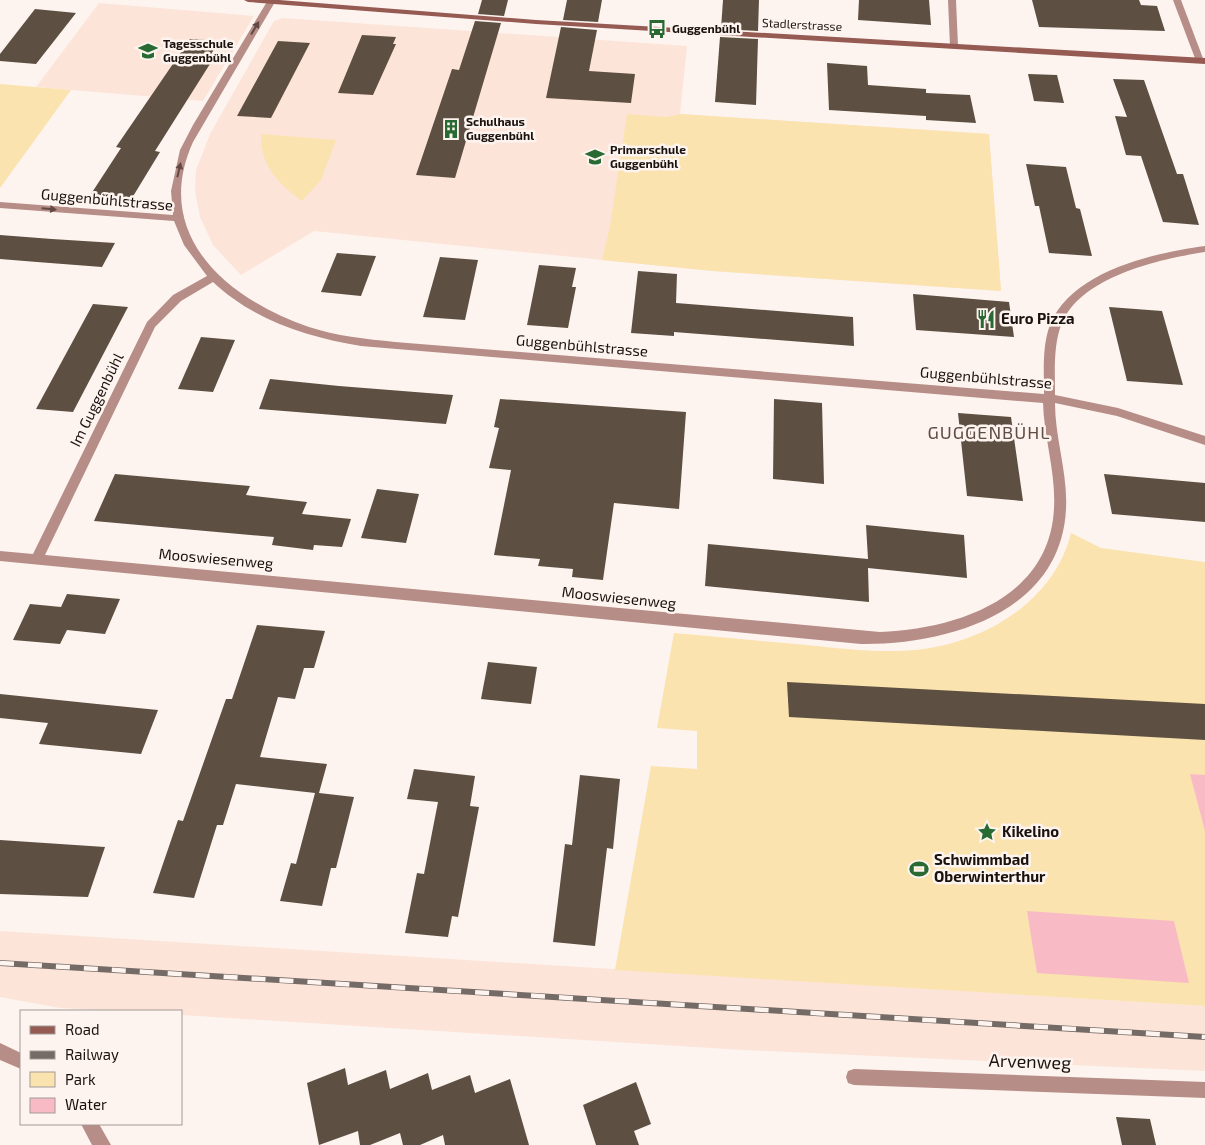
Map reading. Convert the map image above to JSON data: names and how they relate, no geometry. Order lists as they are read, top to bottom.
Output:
{
  "streets": {
    "main road": ["Stadlerstrasse"],
    "street": [
      "Guggenbühlstrasse",
      "Im Guggenbühl",
      "Mooswiesenweg",
      "Arvenweg"
    ]
  },
  "crossings": [
    ["Guggenbühlstrasse", "Im Guggenbühl"],
    ["Guggenbühlstrasse", "Mooswiesenweg"],
    ["Im Guggenbühl", "Mooswiesenweg"]
  ],
  "districts": ["GUGGENBÜHL"],
  "places": {
    "bus stop": ["Guggenbühl"],
    "school or university": ["Tagesschule Guggenbühl", "Primarschule Guggenbühl"],
    "building": ["Schulhaus Guggenbühl"],
    "restaurant": ["Euro Pizza"],
    "place": ["Kikelino"],
    "sports": ["Schwimmbad Oberwinterthur"]
  },
  "legend": [
    "Road",
    "Railway",
    "Park",
    "Water"
  ]
}
